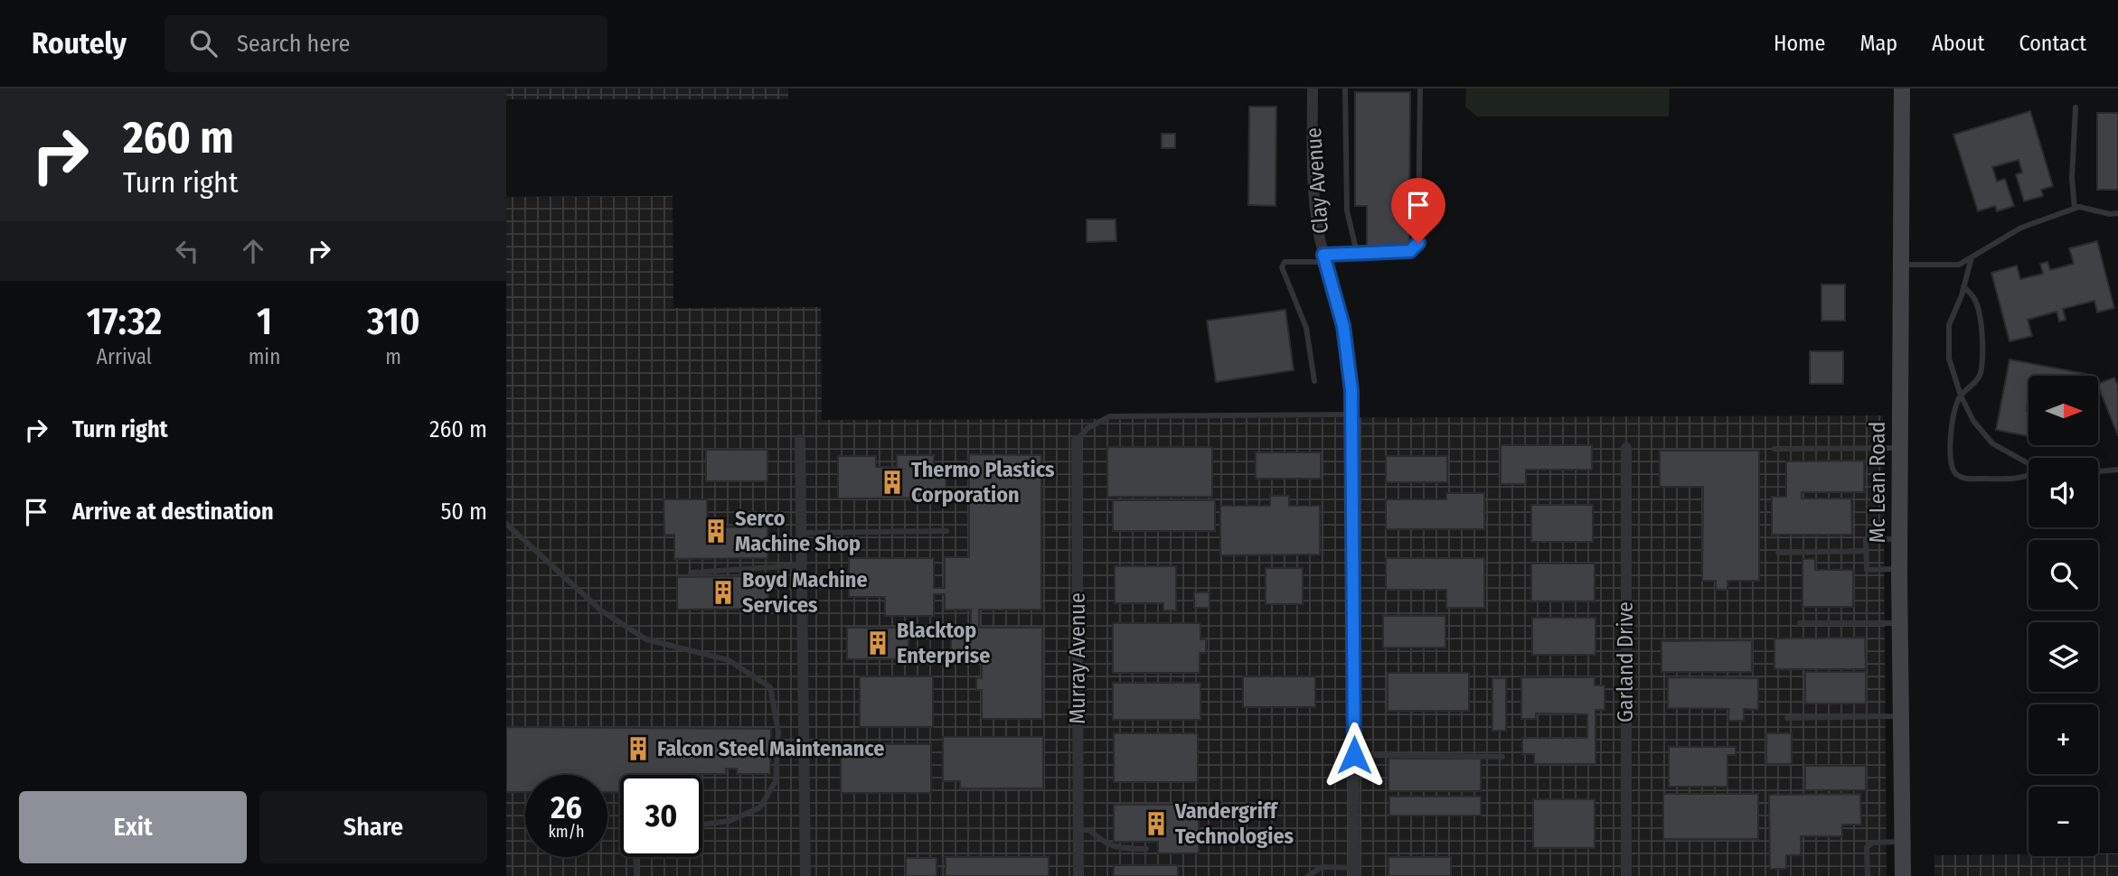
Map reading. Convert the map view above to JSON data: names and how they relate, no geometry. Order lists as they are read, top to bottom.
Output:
{
  "streets": {
    "main road": ["Mc Lean Road"],
    "street": ["Clay Avenue", "Murray Avenue", "Garland Drive"]
  },
  "places": {
    "building": [
      "Thermo Plastics Corporation",
      "Serco Machine Shop",
      "Boyd Machine Services",
      "Blacktop Enterprise",
      "Falcon Steel Maintenance",
      "Vandergriff Technologies"
    ]
  },
  "north": "right",
  "page": {
    "header": "Routely",
    "search": "Search here",
    "nav": [
      "Home",
      "Map",
      "About",
      "Contact"
    ],
    "turn": ["260 m", "Turn right"],
    "eta": [
      "17:32",
      "Arrival",
      "1",
      "min",
      "310",
      "m"
    ],
    "map_buttons": ["+", "−"],
    "list": [
      {
        "name": "Turn right",
        "value": "260 m"
      },
      {
        "name": "Arrive at destination",
        "value": "50 m"
      }
    ],
    "speed": "26 km/h",
    "limit": "30",
    "buttons": ["Exit", "Share"]
  }
}
